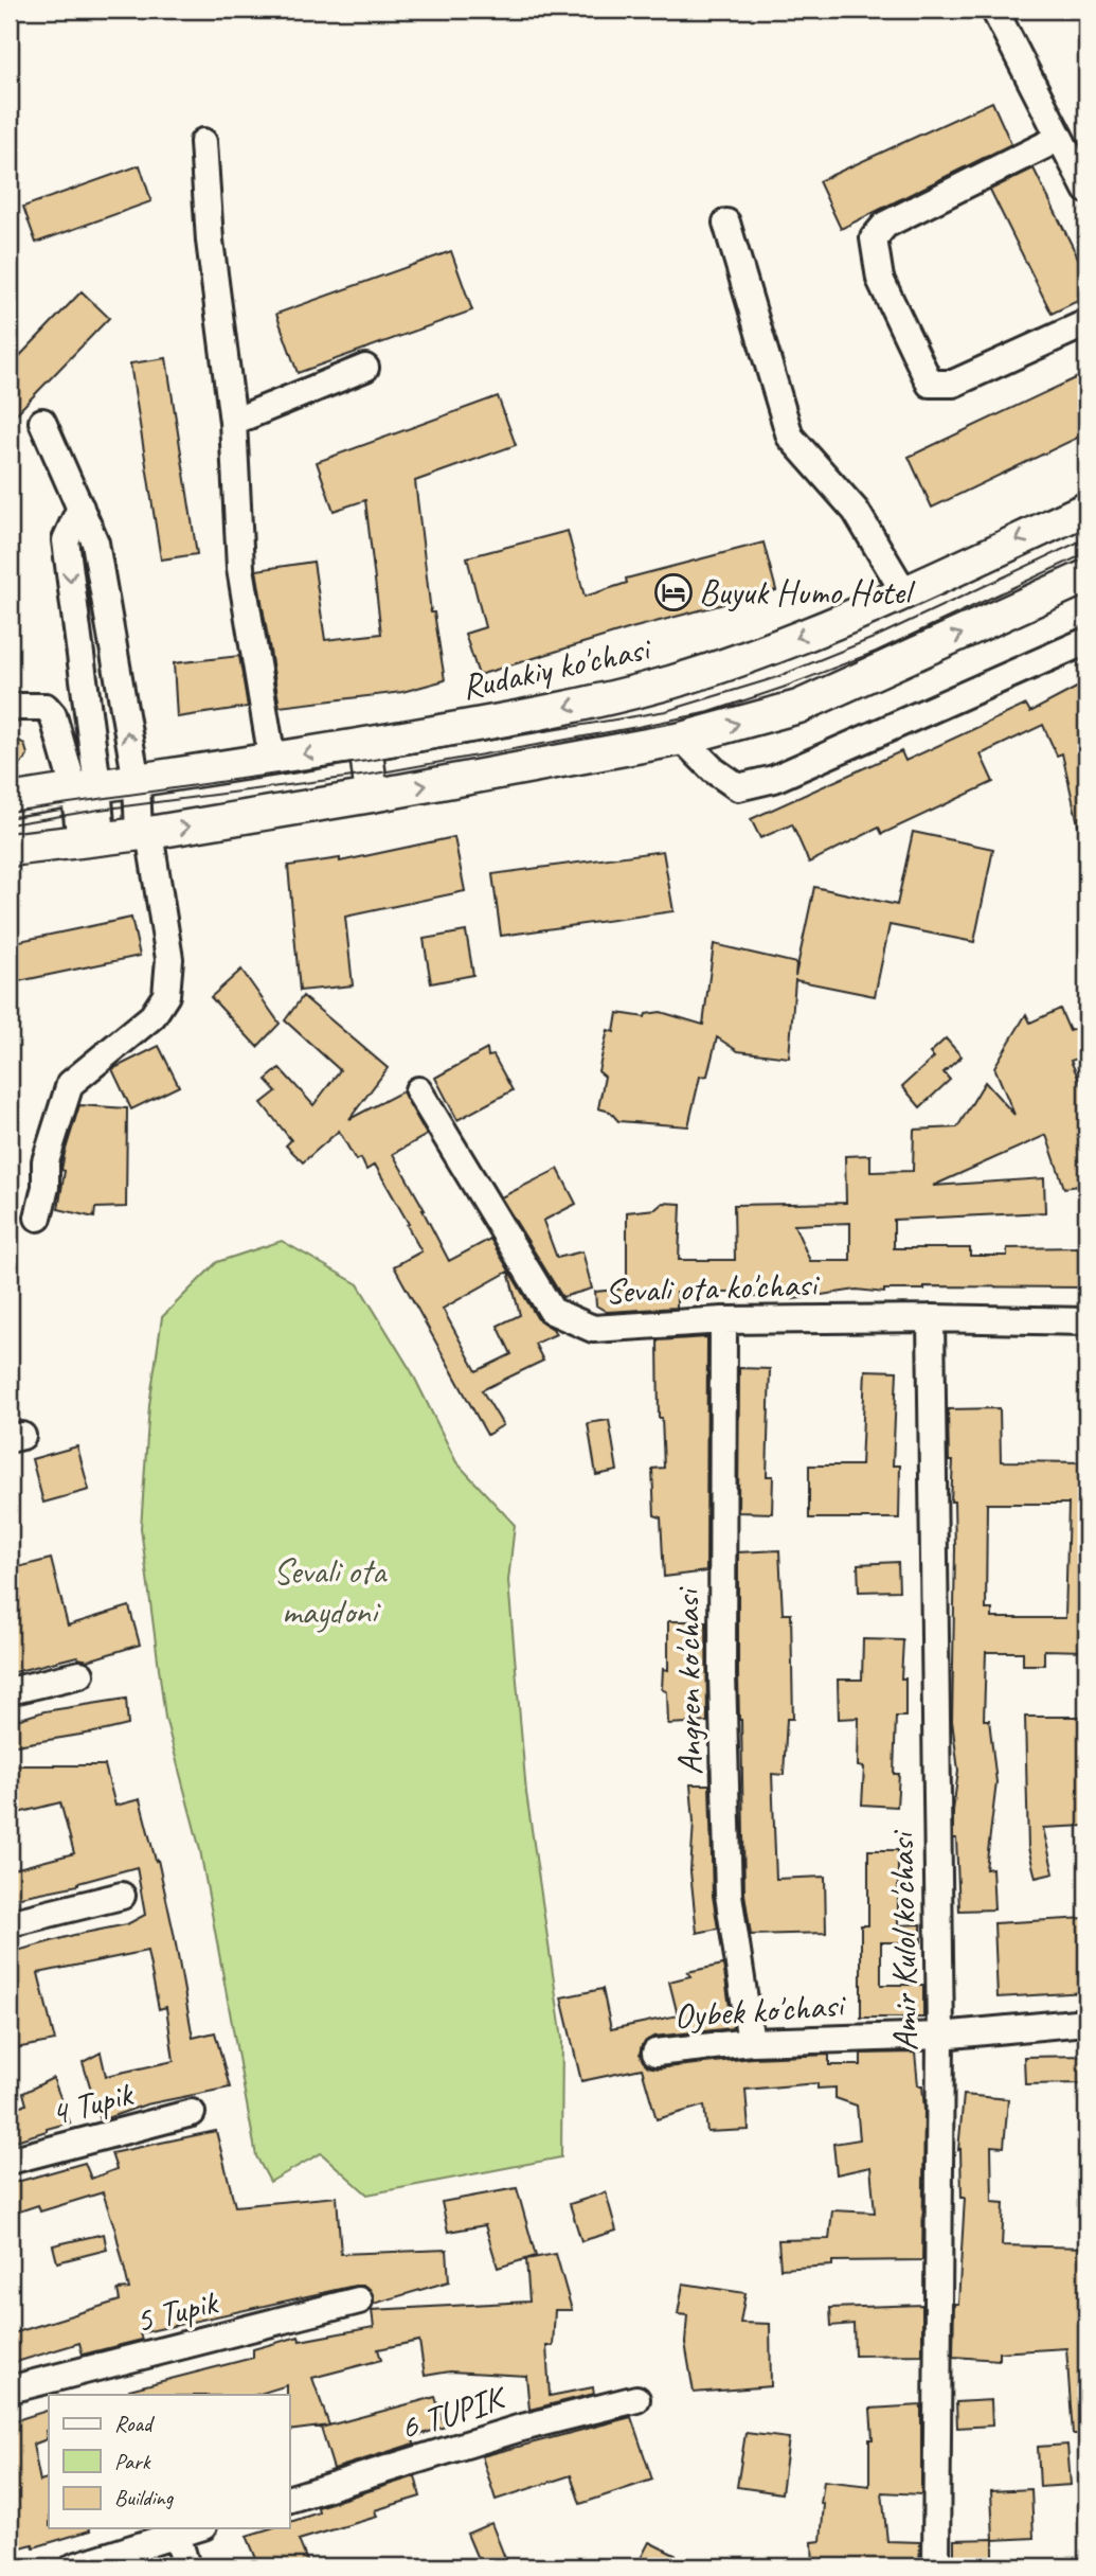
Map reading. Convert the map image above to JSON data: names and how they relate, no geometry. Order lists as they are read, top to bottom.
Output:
{
  "streets": {
    "main road": ["Rudakiy ko'chasi"],
    "street": [
      "Sevali ota ko'chasi",
      "Angren ko'chasi",
      "Amir Kulol ko'chasi",
      "Oybek ko'chasi",
      "4 Tupik",
      "5 Tupik",
      "6 TUPIK"
    ]
  },
  "crossings": [
    ["Sevali ota ko'chasi", "Angren ko'chasi"],
    ["Sevali ota ko'chasi", "Amir Kulol ko'chasi"],
    ["Angren ko'chasi", "Oybek ko'chasi"],
    ["Amir Kulol ko'chasi", "Oybek ko'chasi"]
  ],
  "parks": ["Sevali ota maydoni"],
  "places": {
    "hotel": ["Buyuk Humo Hotel"]
  },
  "legend": ["Road", "Park", "Building"]
}
